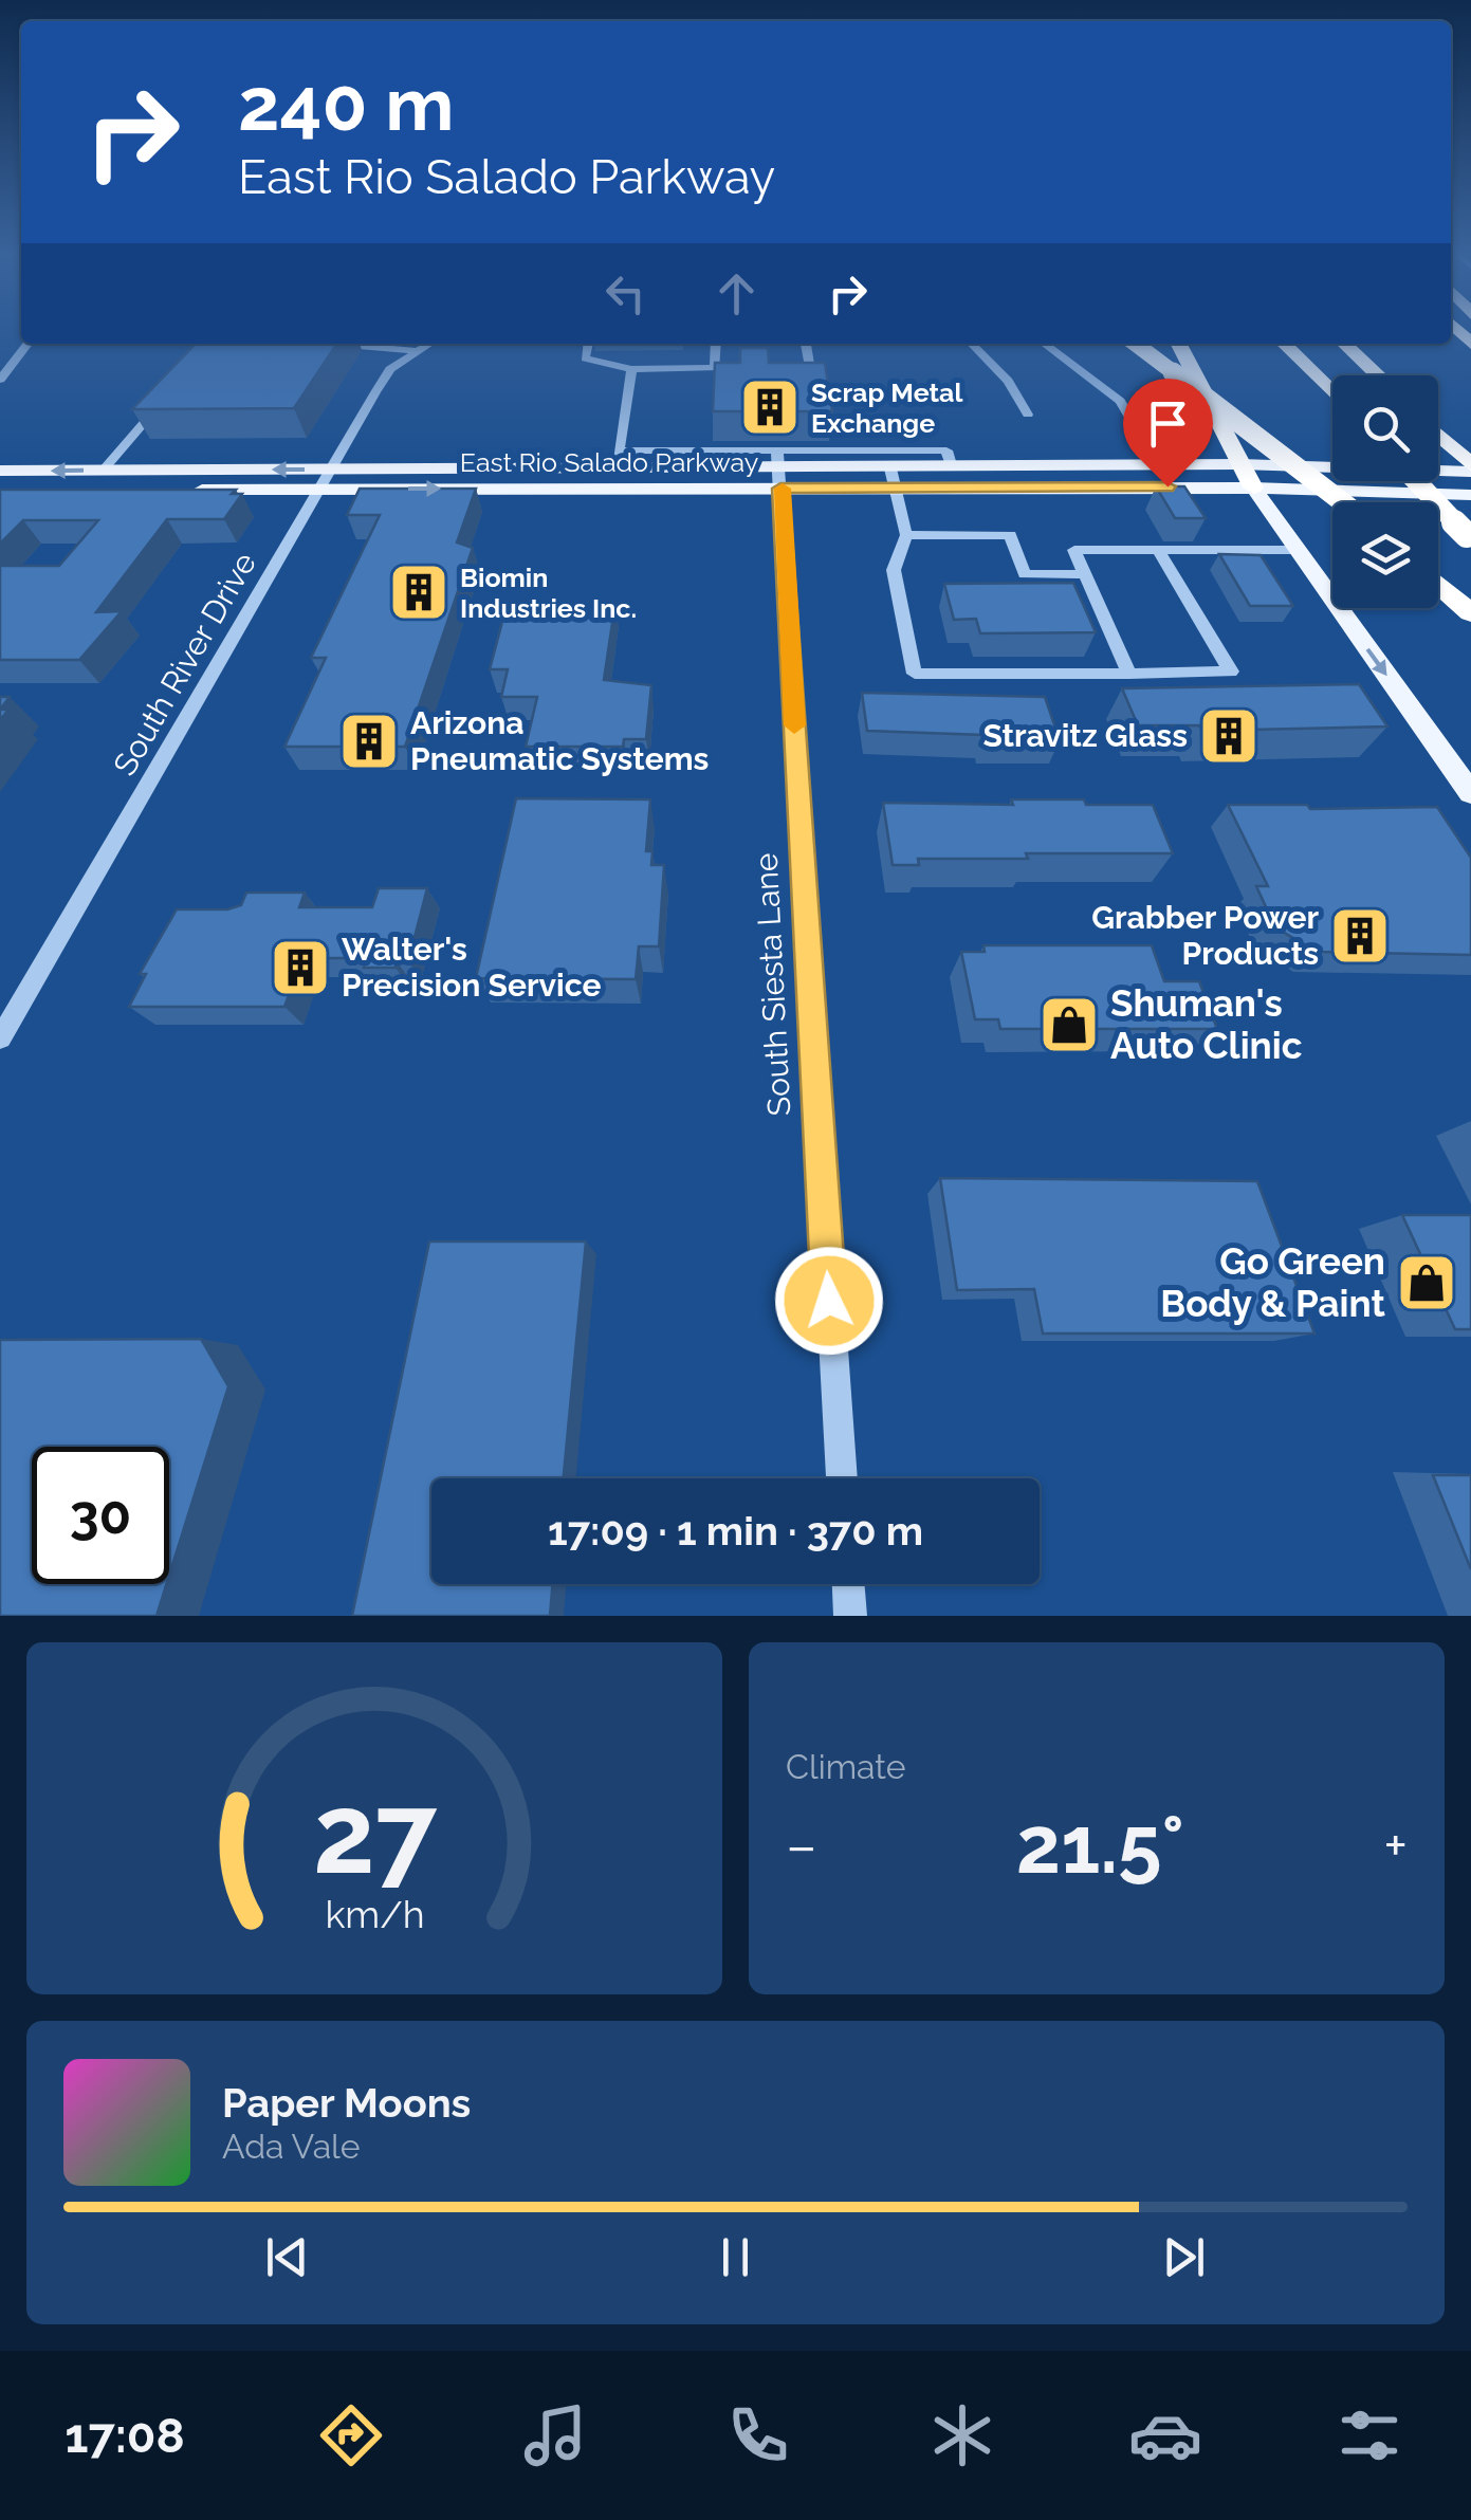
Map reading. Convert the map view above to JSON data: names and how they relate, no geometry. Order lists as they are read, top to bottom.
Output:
{
  "streets": {
    "main road": ["East Rio Salado Parkway"],
    "street": ["South River Drive", "South Siesta Lane"]
  },
  "crossings": [
    ["East Rio Salado Parkway", "South River Drive"],
    ["East Rio Salado Parkway", "South Siesta Lane"]
  ],
  "places": {
    "building": [
      "Scrap Metal Exchange",
      "Biomin Industries Inc.",
      "Stravitz Glass",
      "Arizona Pneumatic Systems",
      "Grabber Power Products",
      "Walter's Precision Service"
    ],
    "shop": ["Shuman's Auto Clinic", "Go Green Body & Paint"]
  },
  "page": {
    "turn": ["240 m", "East Rio Salado Parkway"],
    "limit": "30",
    "trip": "17:09 · 1 min · 370 m",
    "tile": "Climate",
    "heat": ["−", "21.5°", "+"],
    "song": ["Paper Moons", "Ada Vale"],
    "tabs": "17:08",
    "gauge": ["27", "km/h"]
  }
}
